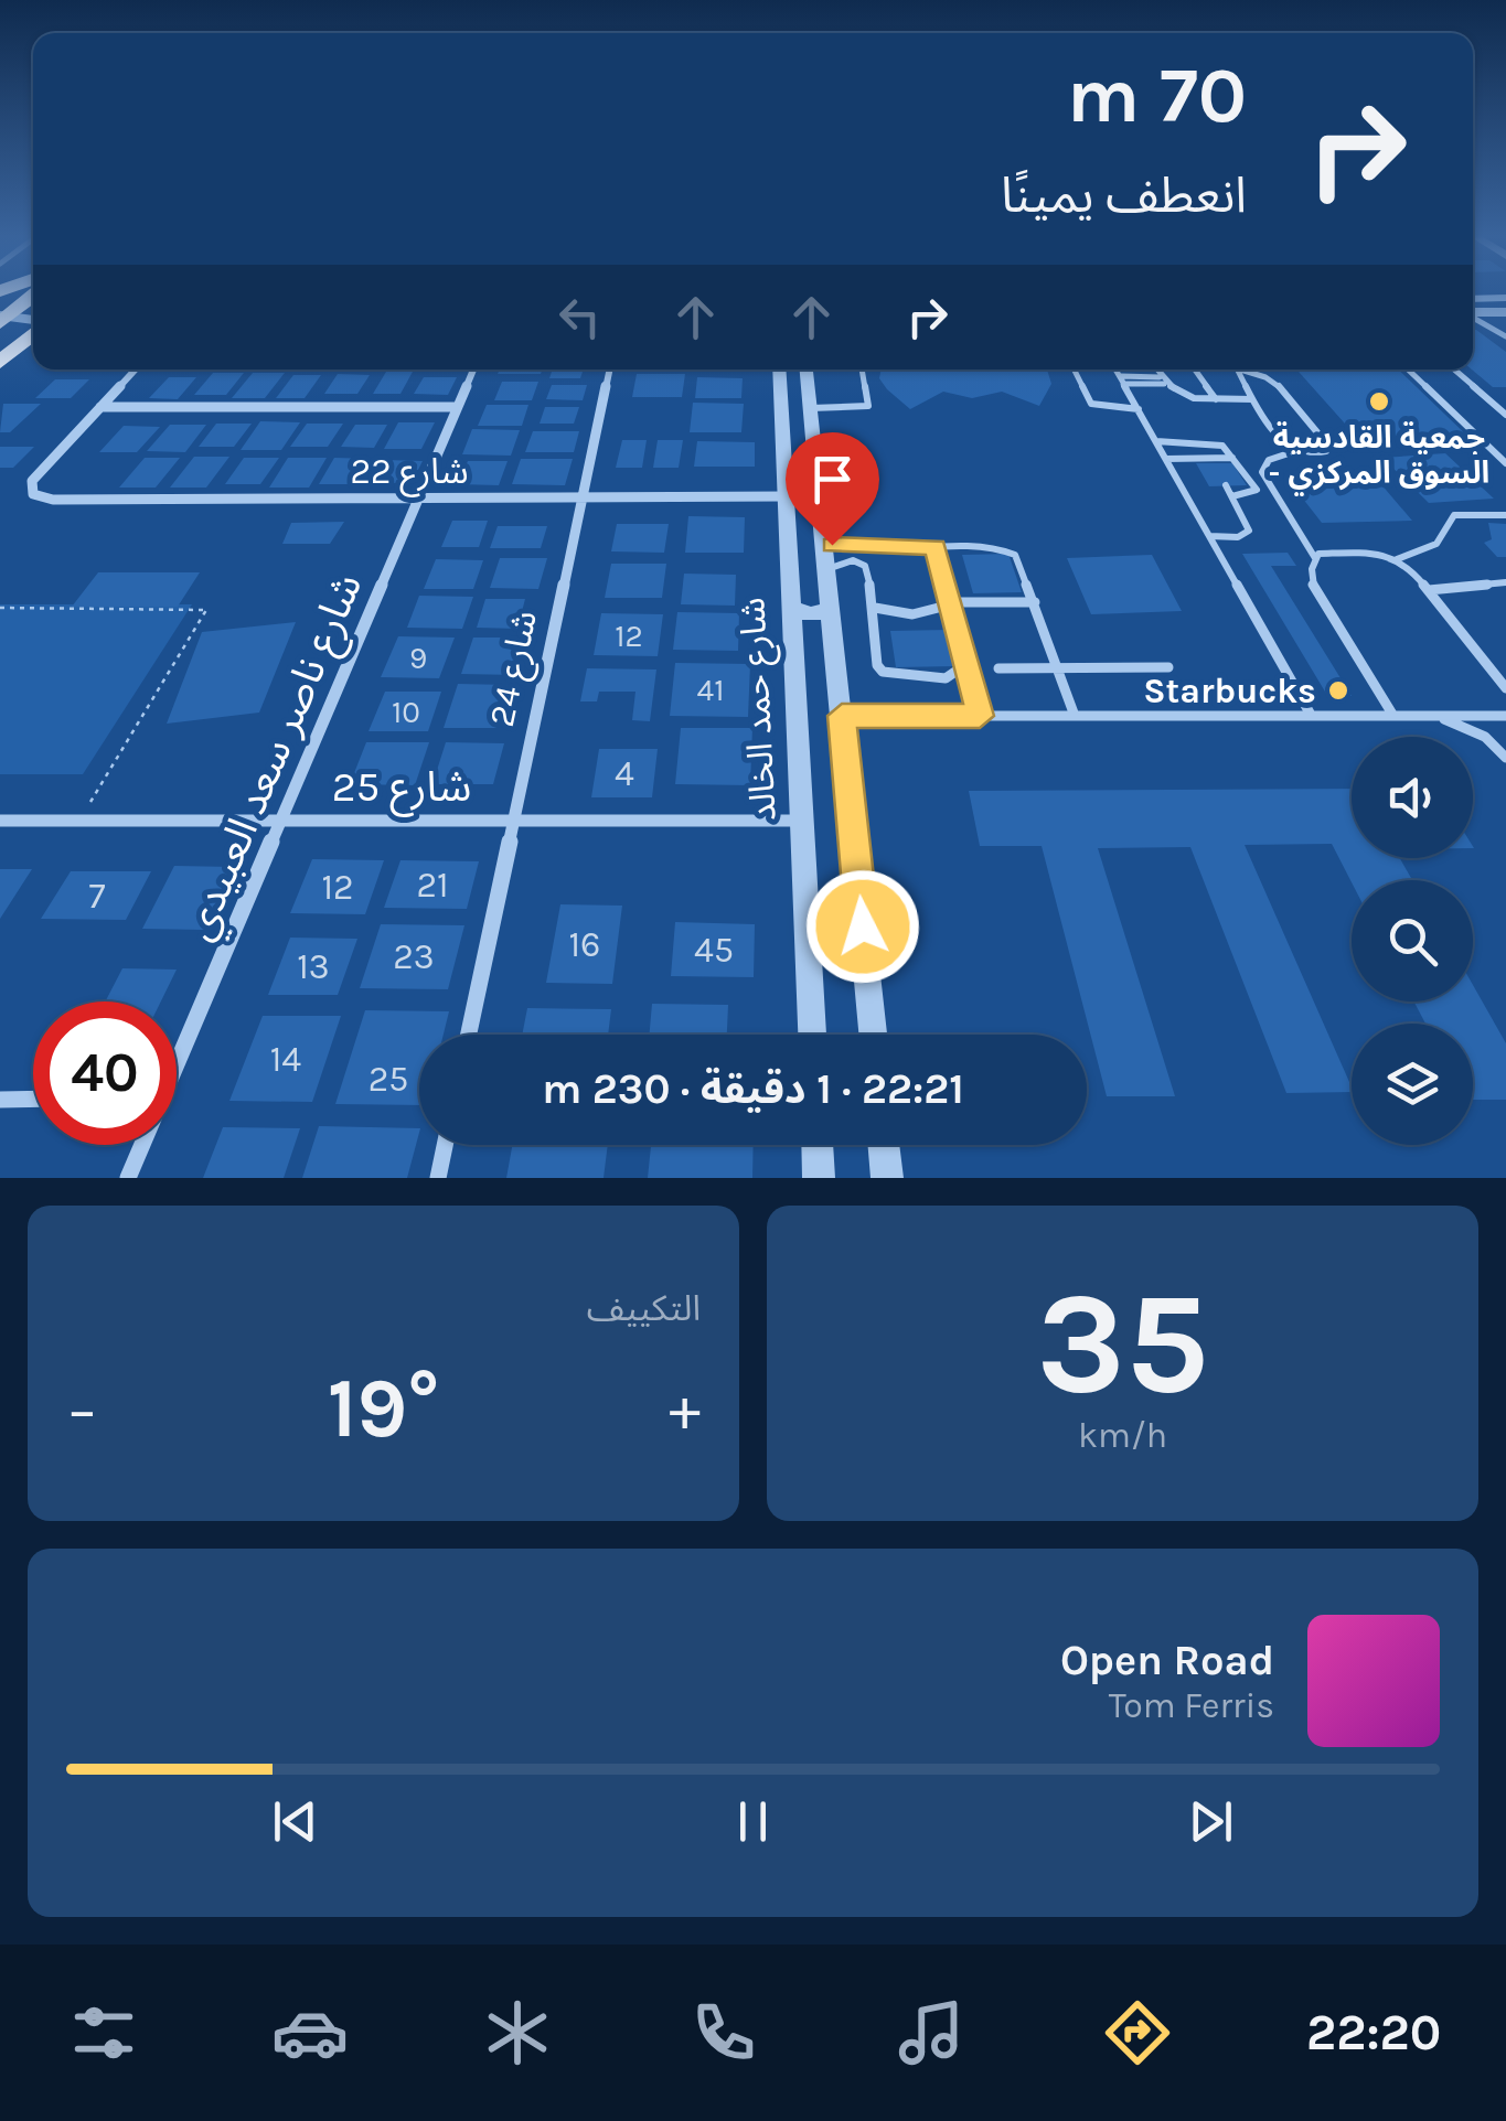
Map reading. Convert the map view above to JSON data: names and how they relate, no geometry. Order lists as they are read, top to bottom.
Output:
{
  "streets": {
    "street": [
      "شارع 22",
      "شارع 24",
      "شارع حمد الخالد",
      "شارع ناصر سعد العبيدي",
      "شارع 25"
    ]
  },
  "crossings": [
    ["شارع 22", "شارع 24"],
    ["شارع 22", "شارع حمد الخالد"],
    ["شارع 22", "شارع ناصر سعد العبيدي"],
    ["شارع 24", "شارع 25"],
    ["شارع حمد الخالد", "شارع 25"],
    ["شارع ناصر سعد العبيدي", "شارع 25"]
  ],
  "places": ["جمعية القادسية - السوق المركزي", "Starbucks"],
  "house_numbers": [
    "12",
    "9",
    "41",
    "10",
    "4",
    "21",
    "12",
    "7",
    "16",
    "45",
    "23",
    "13",
    "14",
    "25"
  ],
  "page": {
    "turn": ["70 m", "انعطف يمينًا"],
    "limit": "40",
    "trip": "22:21 · 1 دقيقة · 230 m",
    "tile": [
      ["35", "km/h"],
      "التكييف"
    ],
    "heat": ["−", "19°", "+"],
    "song": ["Open Road", "Tom Ferris"],
    "tabs": "22:20"
  }
}
